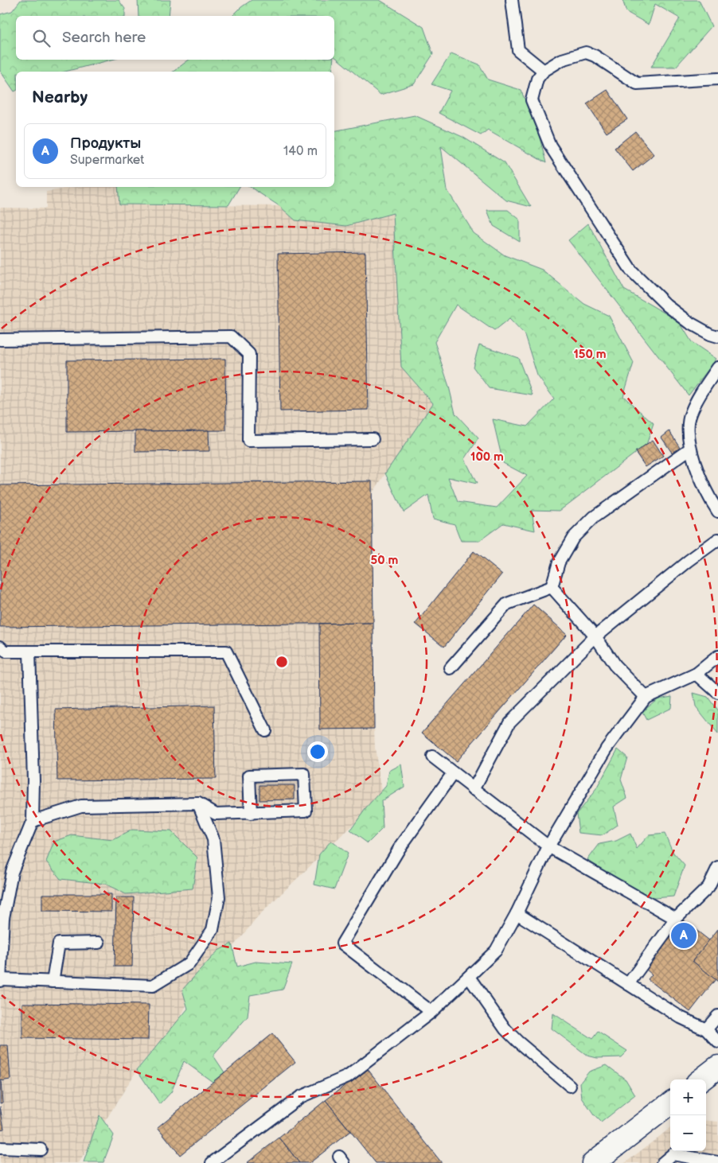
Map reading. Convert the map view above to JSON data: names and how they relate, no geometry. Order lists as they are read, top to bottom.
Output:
{
  "page": {
    "search": "Search here",
    "heading": "Nearby",
    "list": [
      {
        "mark": "A",
        "name": "Продукты",
        "note": "Supermarket",
        "value": "140 m"
      }
    ],
    "pins": "A",
    "map_buttons": ["+", "−"]
  },
  "rings": ["150 m", "100 m", "50 m"]
}
